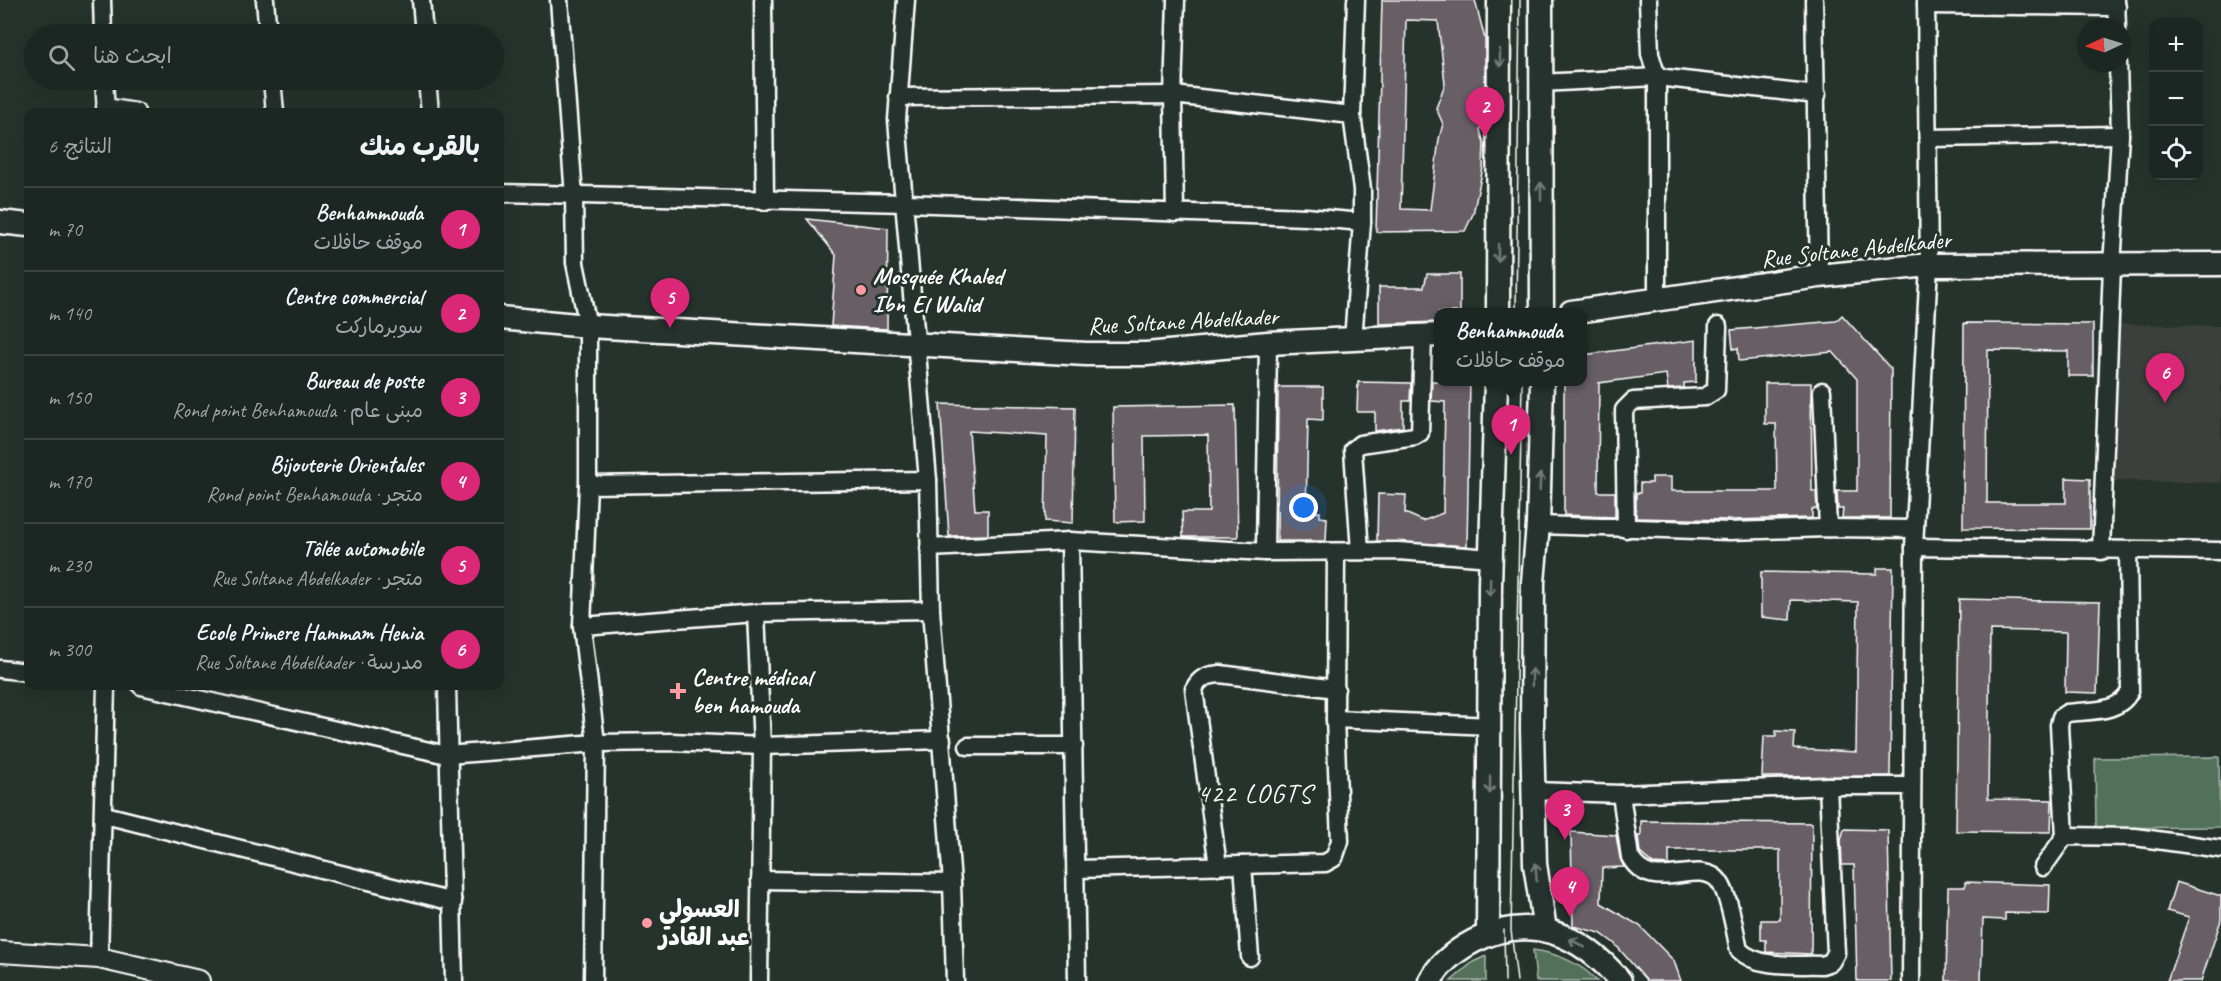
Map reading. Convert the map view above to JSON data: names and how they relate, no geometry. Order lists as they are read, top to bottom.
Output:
{
  "streets": {
    "main road": ["Rue Soltane Abdelkader"]
  },
  "districts": ["422 LOGTS"],
  "places": {
    "other": ["Mosquée Khaled Ibn El Walid", "العسولي عبد القادر"],
    "health": ["Centre médical ben hamouda"]
  },
  "north": "left",
  "page": {
    "map_buttons": ["+", "−"],
    "search": "ابحث هنا",
    "pins": [
      "2",
      "5",
      "6",
      "1",
      "3",
      "4"
    ],
    "heading": ["بالقرب منك", "النتائج: 6"],
    "list": [
      {
        "mark": "1",
        "name": "Benhammouda",
        "note": "موقف حافلات",
        "value": "70 m"
      },
      {
        "mark": "2",
        "name": "Centre commercial",
        "note": "سوبرماركت",
        "value": "140 m"
      },
      {
        "mark": "3",
        "name": "Bureau de poste",
        "note": "مبنى عام · Rond point Benhamouda",
        "value": "150 m"
      },
      {
        "mark": "4",
        "name": "Bijouterie Orientales",
        "note": "متجر · Rond point Benhamouda",
        "value": "170 m"
      },
      {
        "mark": "5",
        "name": "Tôlée automobile",
        "note": "متجر · Rue Soltane Abdelkader",
        "value": "230 m"
      },
      {
        "mark": "6",
        "name": "Ecole Primere Hammam Henia",
        "note": "مدرسة · Rue Soltane Abdelkader",
        "value": "300 m"
      }
    ],
    "popup": ["Benhammouda", "موقف حافلات"]
  }
}
